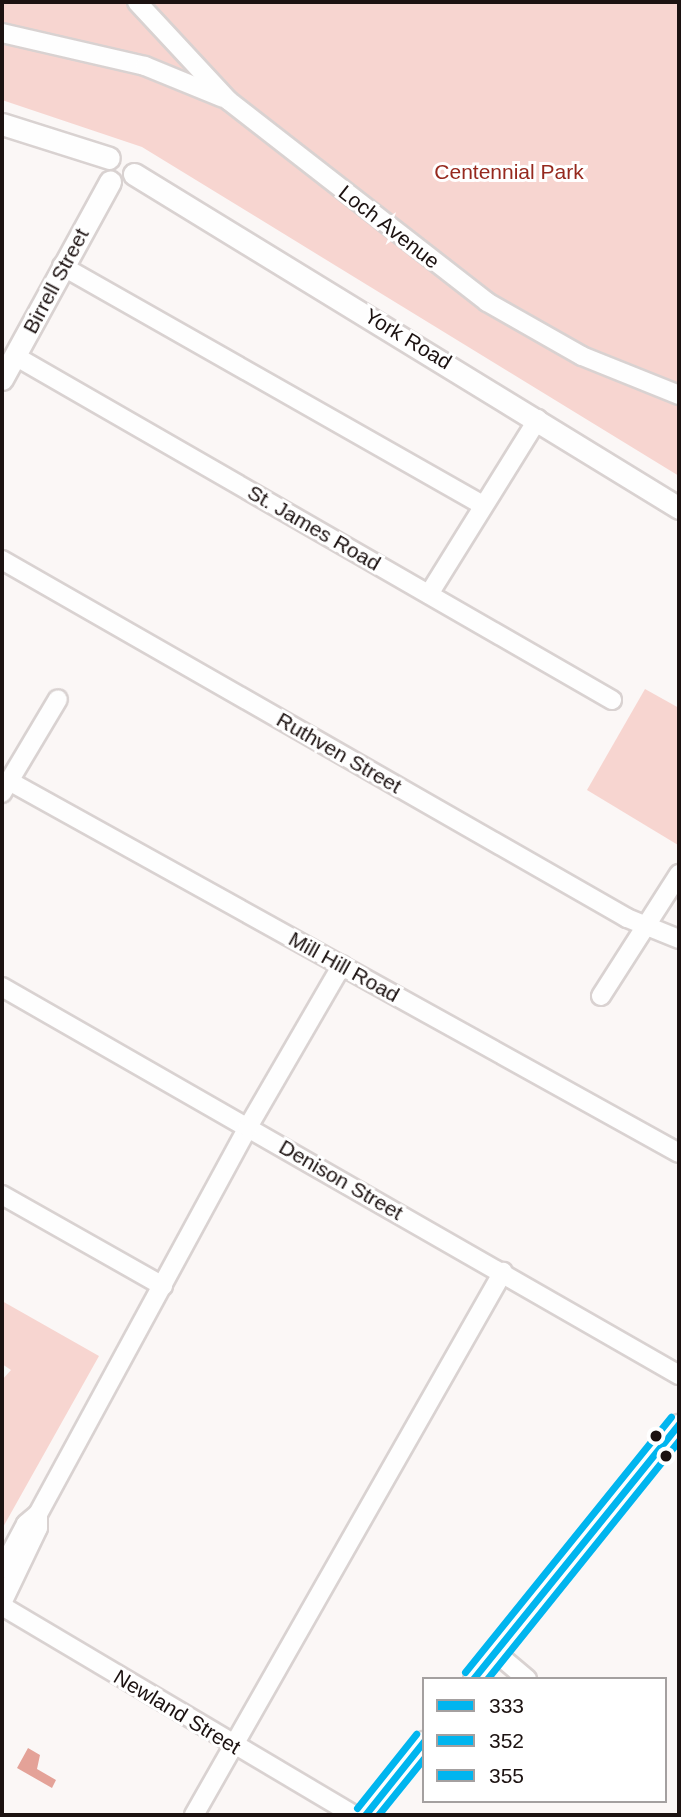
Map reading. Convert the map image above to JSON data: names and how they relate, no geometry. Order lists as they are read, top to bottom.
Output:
{
  "streets": {
    "main road": ["Birrell Street", "York Road"],
    "street": [
      "Loch Avenue",
      "St. James Road",
      "Ruthven Street",
      "Mill Hill Road",
      "Denison Street",
      "Newland Street"
    ]
  },
  "crossings": [
    ["Birrell Street", "York Road"],
    ["Birrell Street", "St. James Road"]
  ],
  "parks": ["Centennial Park"],
  "lines": ["transit line 355", "transit line 333", "transit line 352"],
  "legend": ["333", "352", "355"]
}
